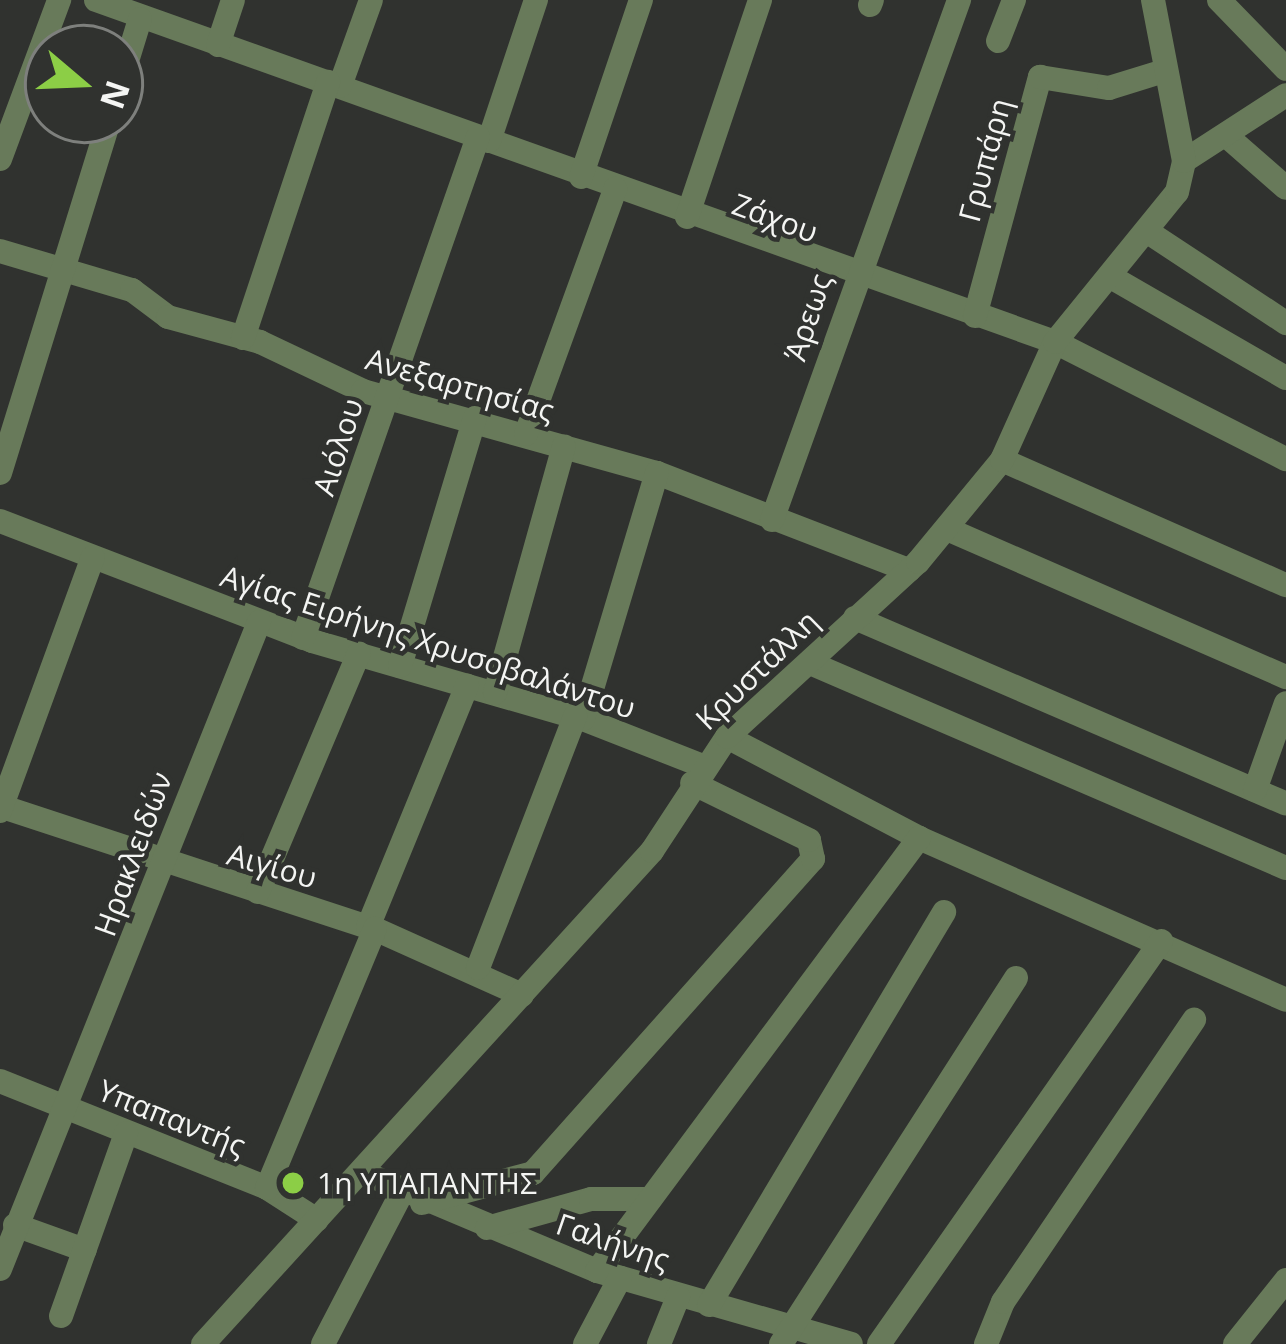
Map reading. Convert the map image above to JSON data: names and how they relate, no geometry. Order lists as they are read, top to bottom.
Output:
{
  "streets": {
    "street": [
      "Γρυπάρη",
      "Ζάχου",
      "Άρεως",
      "Ανεξαρτησίας",
      "Αιόλου",
      "Αγίας Ειρήνης Χρυσοβαλάντου",
      "Κρυστάλλη",
      "Ηρακλειδών",
      "Αιγίου",
      "Υπαπαντής",
      "Γαλήνης"
    ]
  },
  "crossings": [
    ["Γρυπάρη", "Ζάχου"],
    ["Ζάχου", "Άρεως"],
    ["Ζάχου", "Αιόλου"],
    ["Ζάχου", "Κρυστάλλη"],
    ["Άρεως", "Ανεξαρτησίας"],
    ["Ανεξαρτησίας", "Αιόλου"],
    ["Ανεξαρτησίας", "Κρυστάλλη"],
    ["Αιόλου", "Αγίας Ειρήνης Χρυσοβαλάντου"],
    ["Αγίας Ειρήνης Χρυσοβαλάντου", "Κρυστάλλη"],
    ["Αγίας Ειρήνης Χρυσοβαλάντου", "Ηρακλειδών"],
    ["Αγίας Ειρήνης Χρυσοβαλάντου", "Γαλήνης"],
    ["Κρυστάλλη", "Αιγίου"],
    ["Κρυστάλλη", "Υπαπαντής"],
    ["Κρυστάλλη", "Γαλήνης"],
    ["Ηρακλειδών", "Αιγίου"],
    ["Ηρακλειδών", "Υπαπαντής"]
  ],
  "places": ["1η ΥΠΑΠΑΝΤΗΣ"],
  "north": "right"
}
